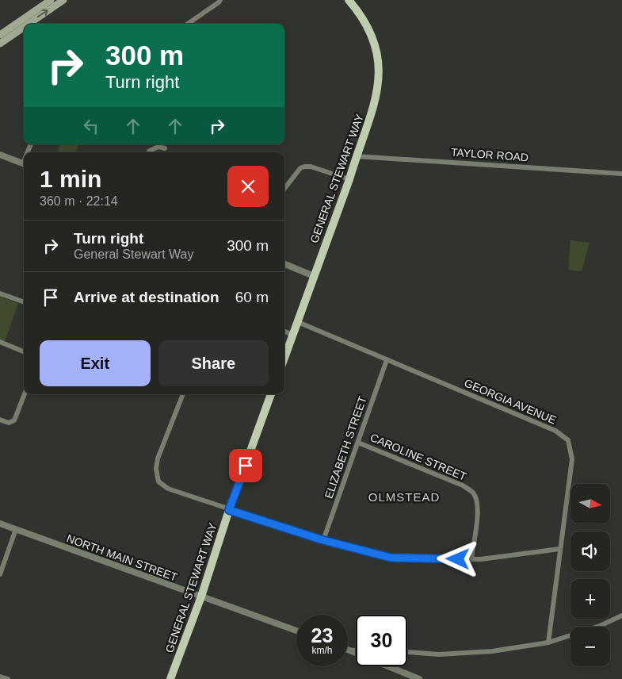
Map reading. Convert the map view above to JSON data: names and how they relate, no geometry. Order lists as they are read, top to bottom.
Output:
{
  "streets": {
    "main road": ["GENERAL STEWART WAY"],
    "street": [
      "TAYLOR ROAD",
      "GEORGIA AVENUE",
      "ELIZABETH STREET",
      "CAROLINE STREET",
      "NORTH MAIN STREET"
    ]
  },
  "crossings": [
    ["TAYLOR ROAD", "GENERAL STEWART WAY"],
    ["GENERAL STEWART WAY", "GEORGIA AVENUE"],
    ["GENERAL STEWART WAY", "NORTH MAIN STREET"],
    ["GEORGIA AVENUE", "ELIZABETH STREET"],
    ["ELIZABETH STREET", "CAROLINE STREET"]
  ],
  "districts": ["OLMSTEAD"],
  "north": "right",
  "page": {
    "turn": ["300 m", "Turn right"],
    "heading": ["1 min", "360 m · 22:14"],
    "list": [
      {
        "name": "Turn right",
        "note": "General Stewart Way",
        "value": "300 m"
      },
      {
        "name": "Arrive at destination",
        "value": "60 m"
      }
    ],
    "buttons": ["Exit", "Share"],
    "map_buttons": ["+", "−"],
    "speed": "23 km/h",
    "limit": "30"
  }
}
